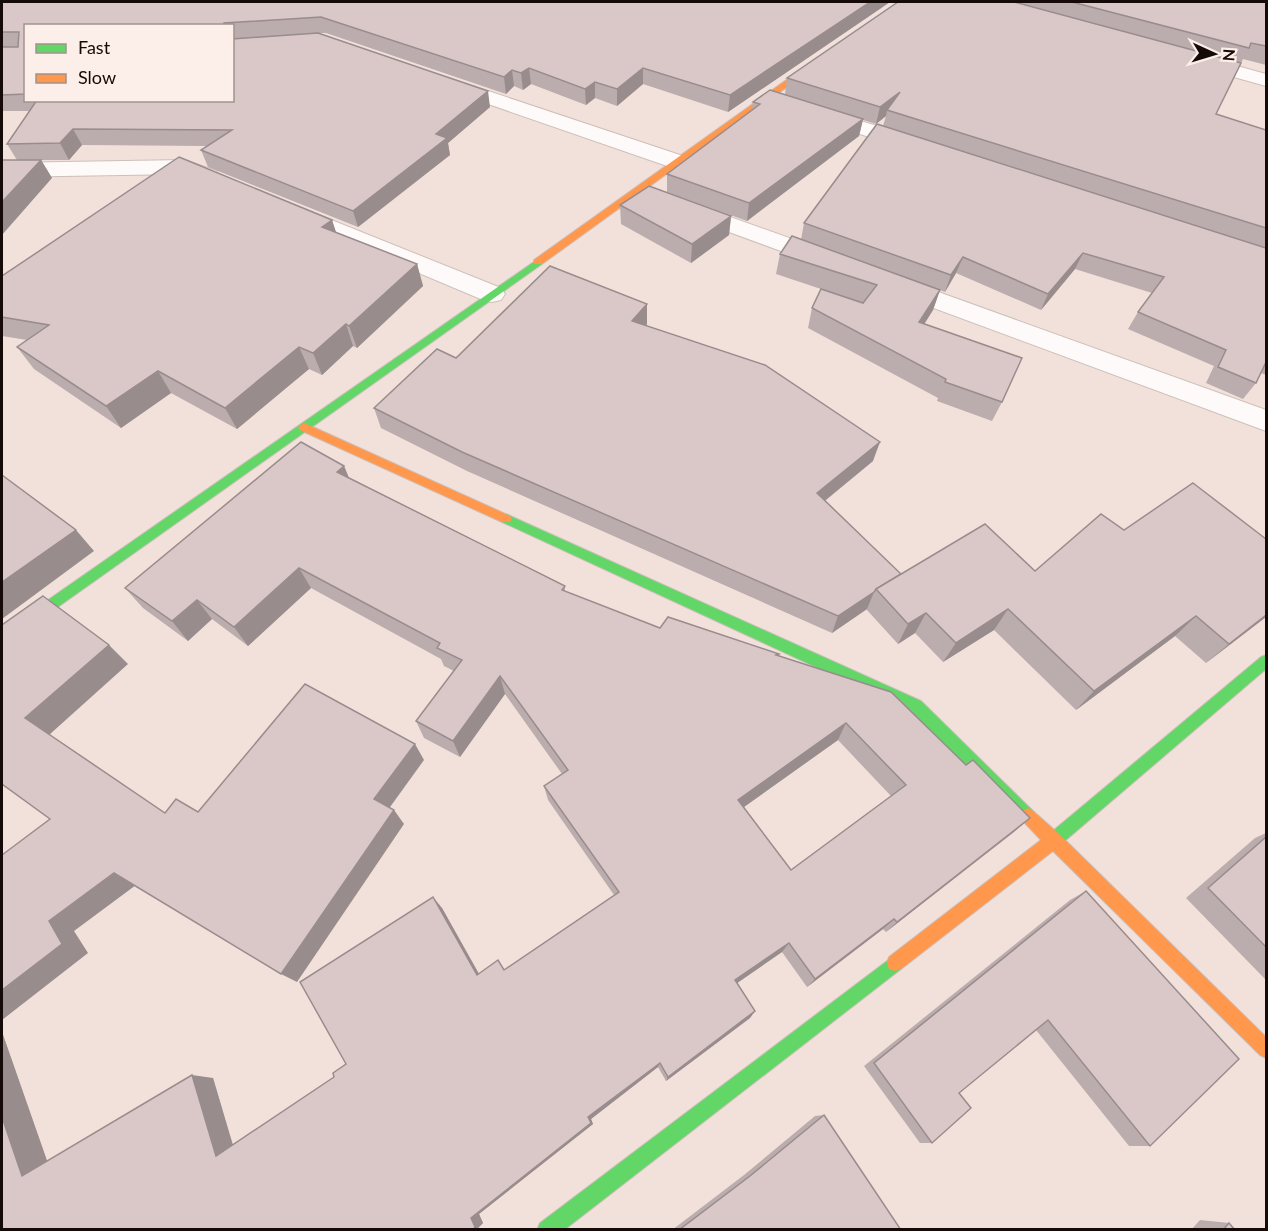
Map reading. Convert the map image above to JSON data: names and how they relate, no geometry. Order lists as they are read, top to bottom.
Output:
{
  "legend": ["Fast", "Slow"],
  "north": "right"
}
